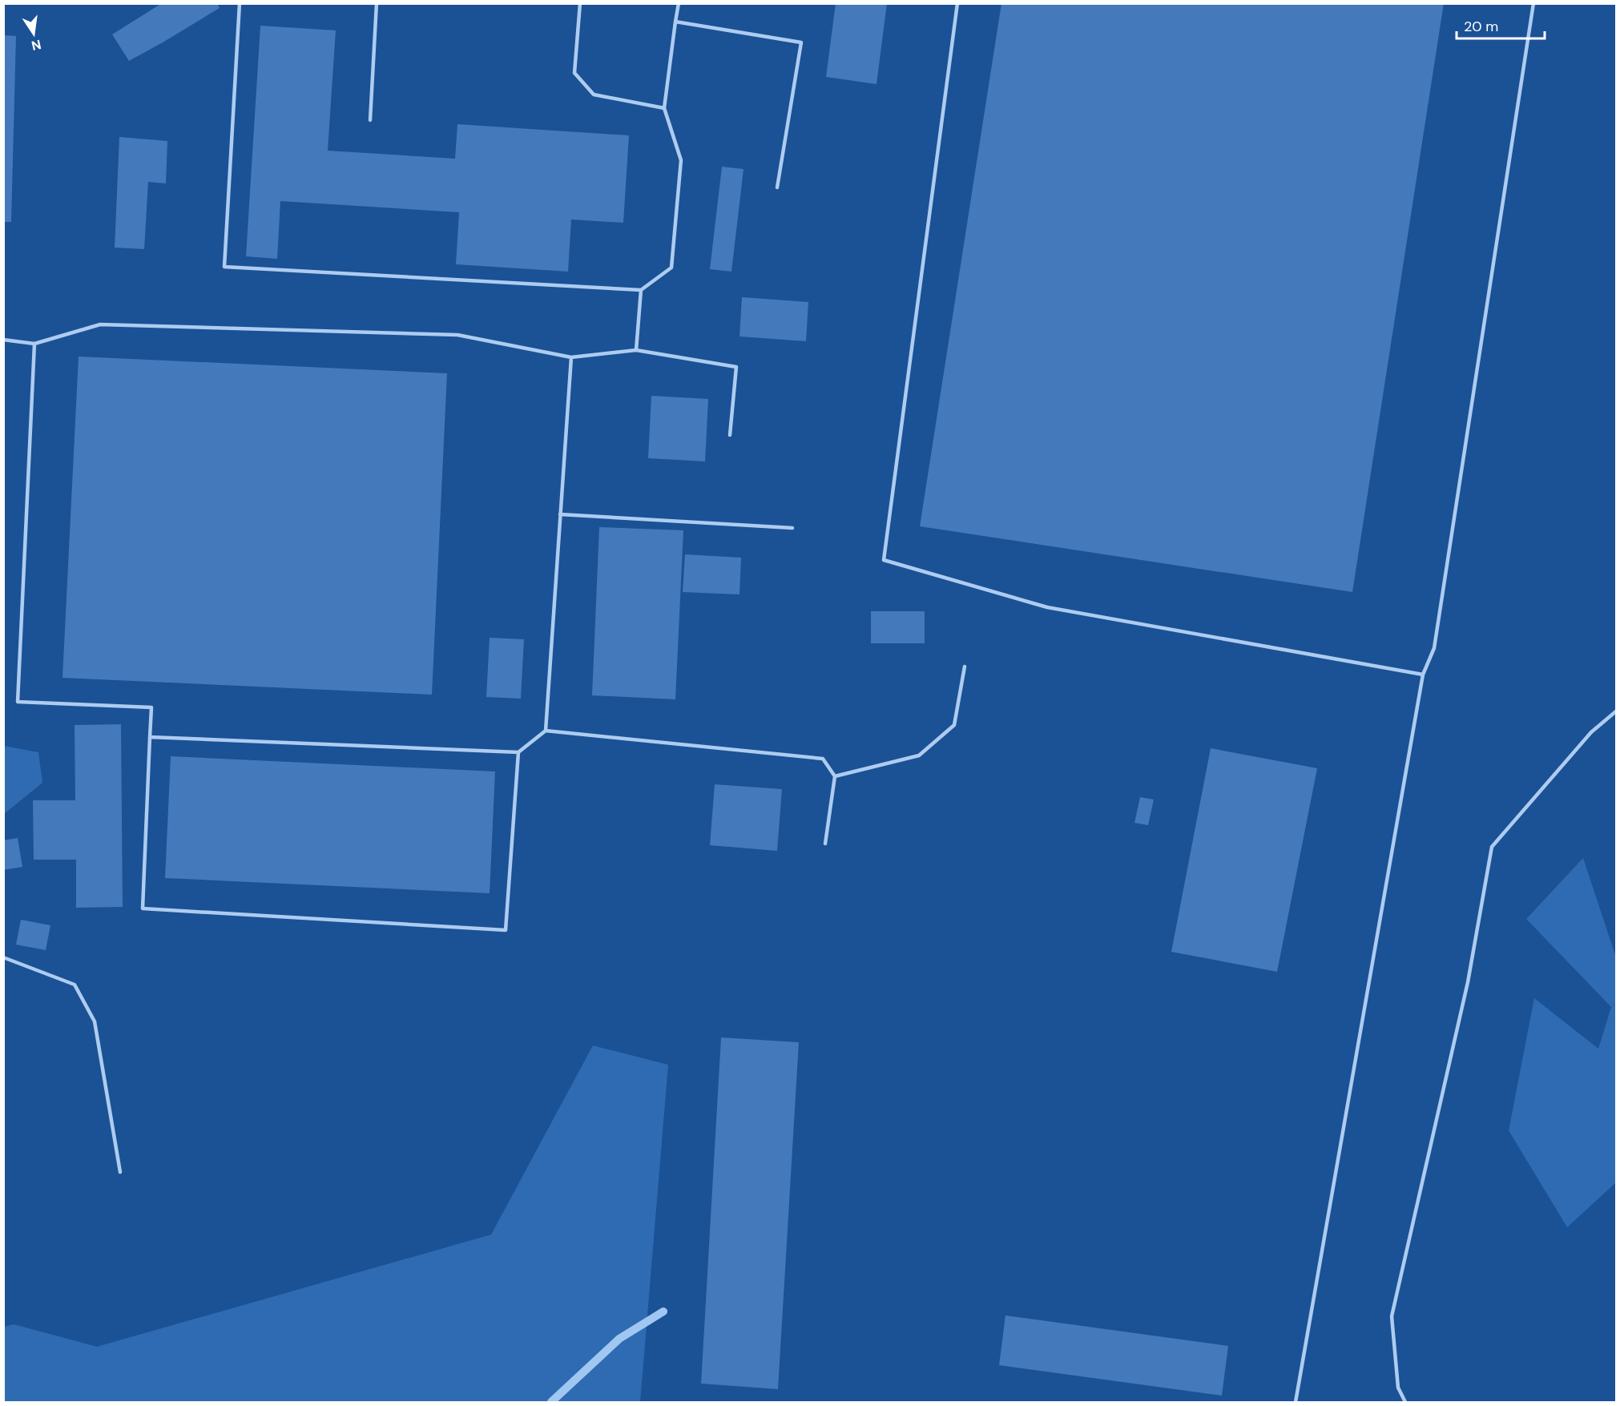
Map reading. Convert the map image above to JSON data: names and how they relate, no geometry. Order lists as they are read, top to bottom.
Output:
{
  "scale_bar": "20 m",
  "north": "bottom"
}
